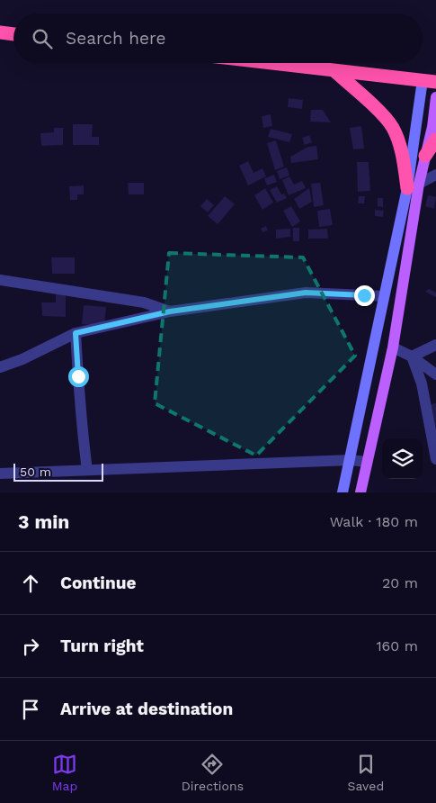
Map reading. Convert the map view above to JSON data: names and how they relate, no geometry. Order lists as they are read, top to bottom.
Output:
{
  "scale_bar": "50 m",
  "page": {
    "search": "Search here",
    "scale": "50 m",
    "heading": ["3 min", "Walk · 180 m"],
    "list": [
      ["Continue", "20 m"],
      ["Turn right", "160 m"],
      "Arrive at destination"
    ],
    "nav": ["Map", "Directions", "Saved"]
  }
}
